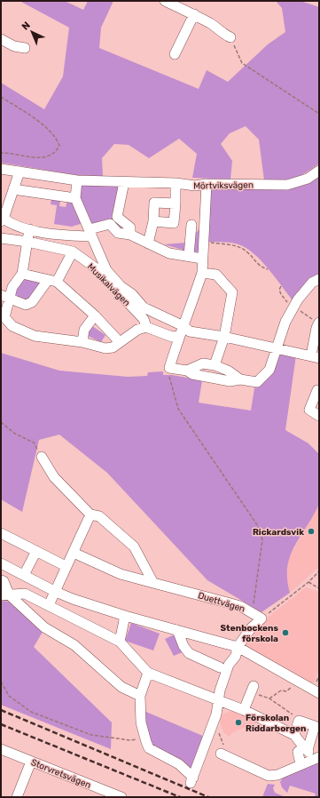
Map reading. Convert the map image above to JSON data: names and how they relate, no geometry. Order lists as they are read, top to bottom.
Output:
{
  "streets": {
    "street": [
      "Mörtviksvägen",
      "Musikalvägen",
      "Duettvägen",
      "Storvretsvägen"
    ]
  },
  "places": ["Rickardsvik", "Stenbockens förskola", "Förskolan Riddarborgen"],
  "north": "top left"
}
